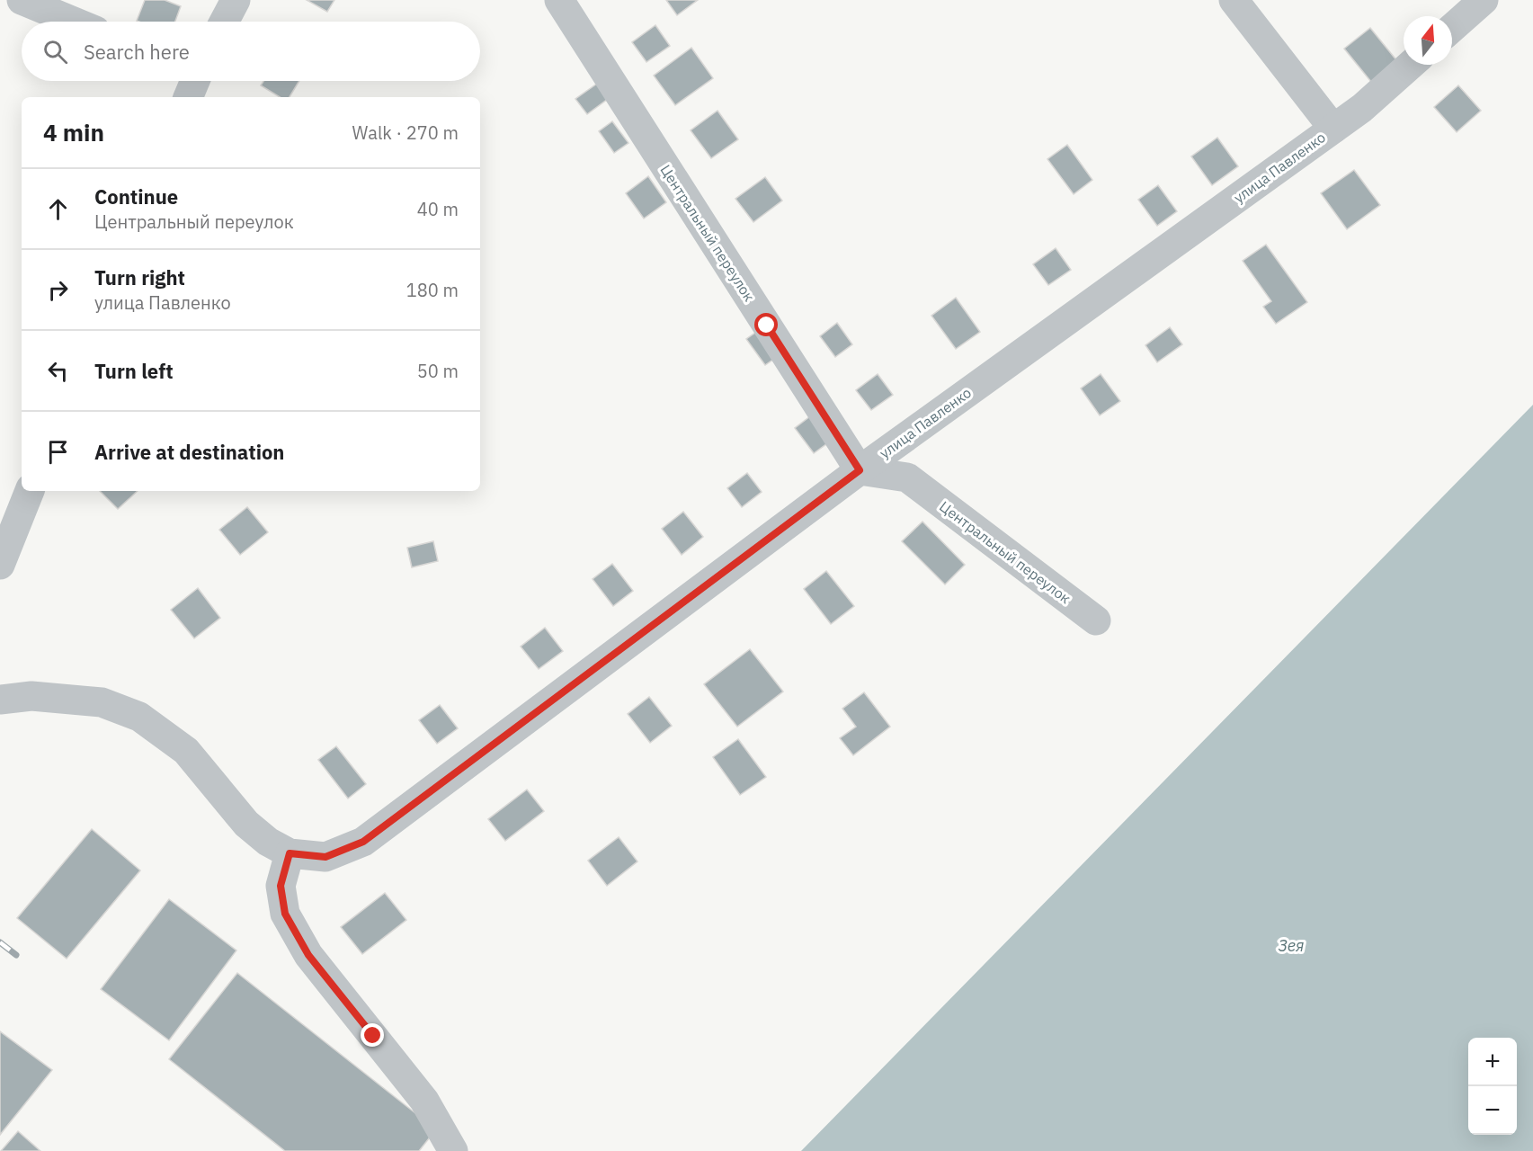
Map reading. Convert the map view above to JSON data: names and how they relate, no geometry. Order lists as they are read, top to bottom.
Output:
{
  "streets": {
    "street": ["улица Павленко", "Центральный переулок"]
  },
  "crossings": [
    ["улица Павленко", "Центральный переулок"]
  ],
  "water": ["Зея"],
  "north": "top",
  "page": {
    "search": "Search here",
    "heading": ["4 min", "Walk · 270 m"],
    "list": [
      ["Continue", "Центральный переулок", "40 m"],
      ["Turn right", "улица Павленко", "180 m"],
      ["Turn left", "50 m"],
      "Arrive at destination"
    ],
    "map_buttons": ["+", "−"]
  }
}
